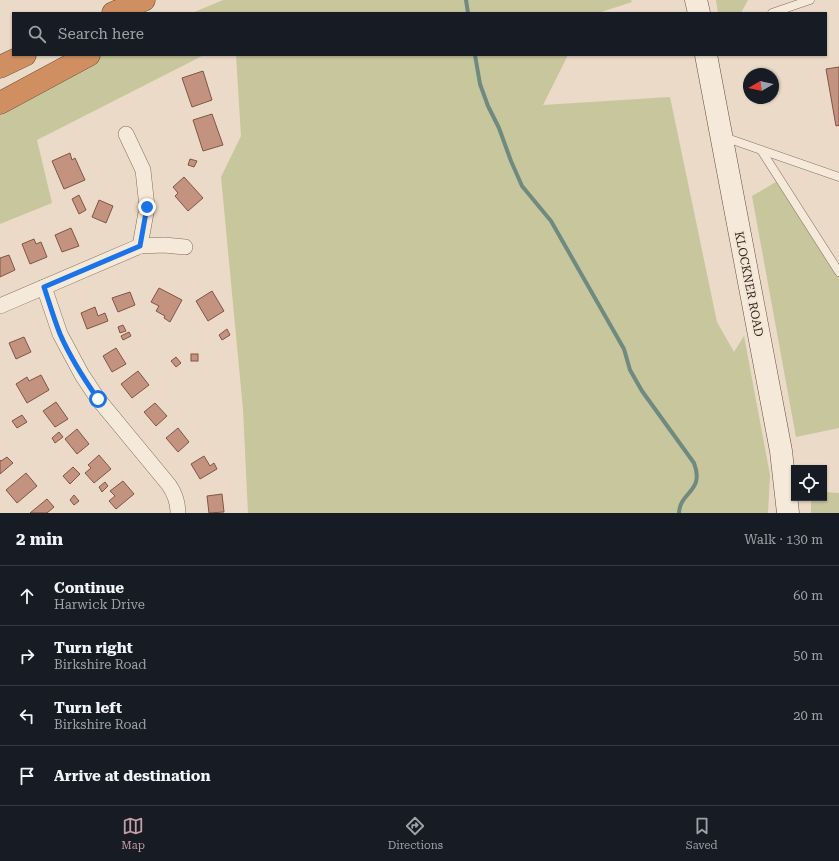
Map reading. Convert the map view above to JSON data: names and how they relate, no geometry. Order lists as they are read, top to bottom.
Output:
{
  "streets": {
    "main road": ["KLOCKNER ROAD"]
  },
  "north": "left",
  "page": {
    "search": "Search here",
    "heading": ["2 min", "Walk · 130 m"],
    "list": [
      ["Continue", "Harwick Drive", "60 m"],
      ["Turn right", "Birkshire Road", "50 m"],
      ["Turn left", "Birkshire Road", "20 m"],
      "Arrive at destination"
    ],
    "nav": ["Map", "Directions", "Saved"]
  }
}
